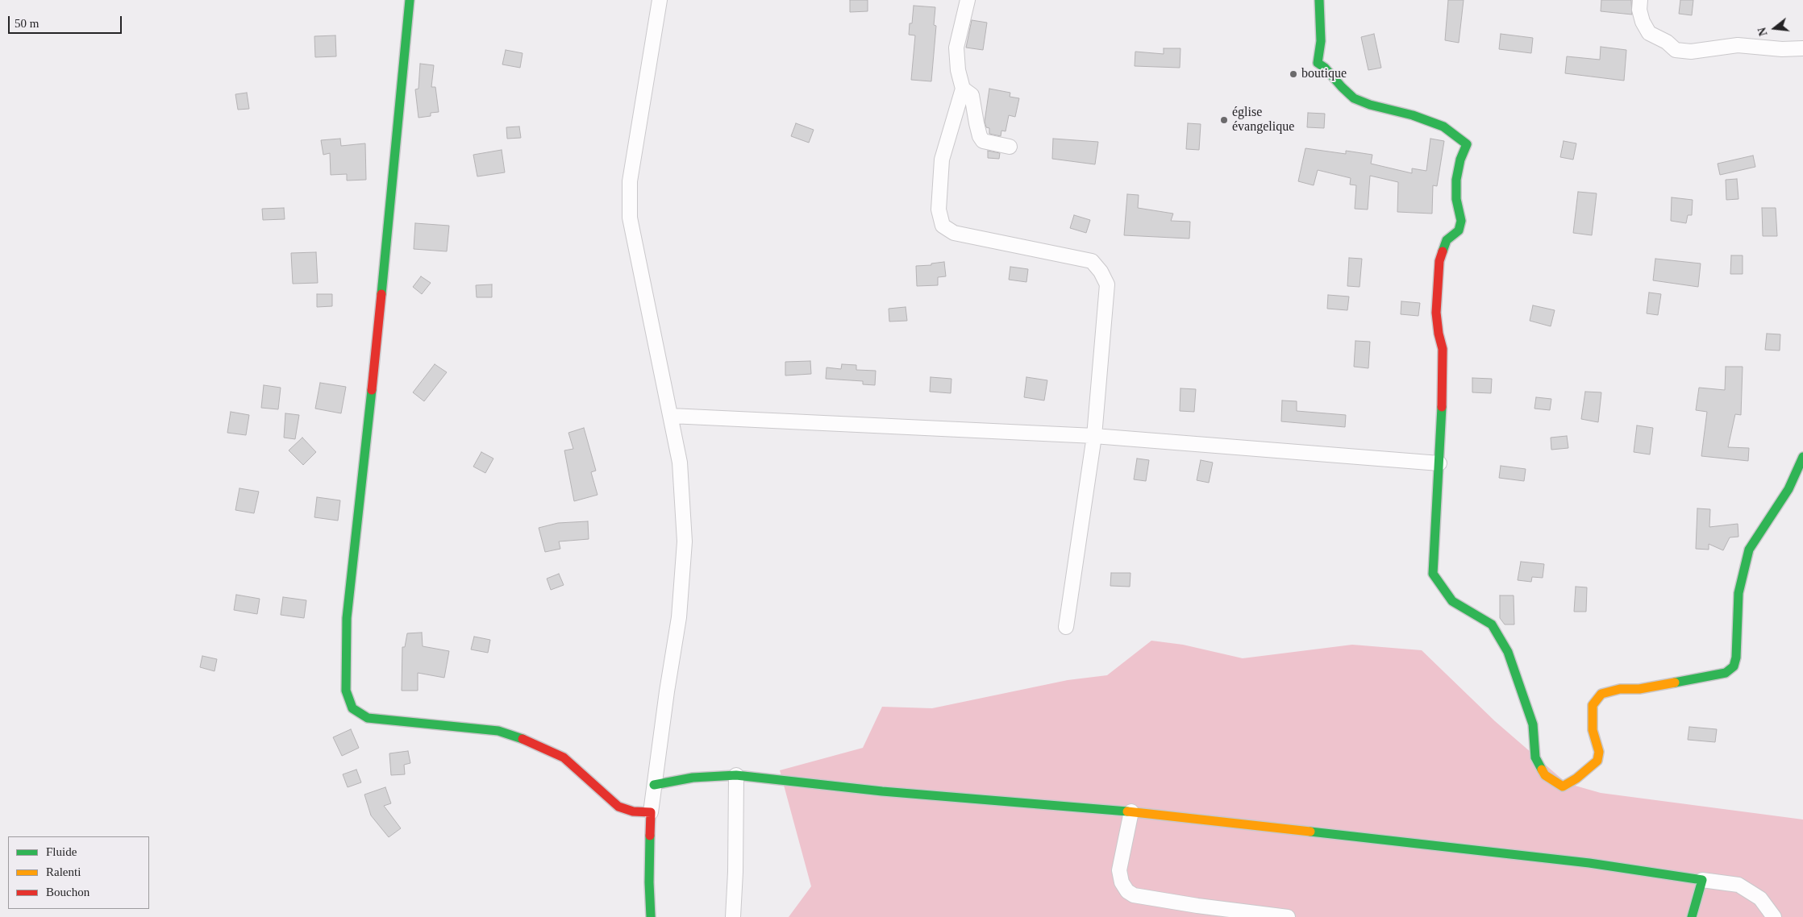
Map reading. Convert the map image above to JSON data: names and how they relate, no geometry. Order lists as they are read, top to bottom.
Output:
{
  "places": ["boutique", "église évangelique"],
  "legend": ["Fluide", "Ralenti", "Bouchon"],
  "scale_bar": "50 m",
  "north": "left"
}
